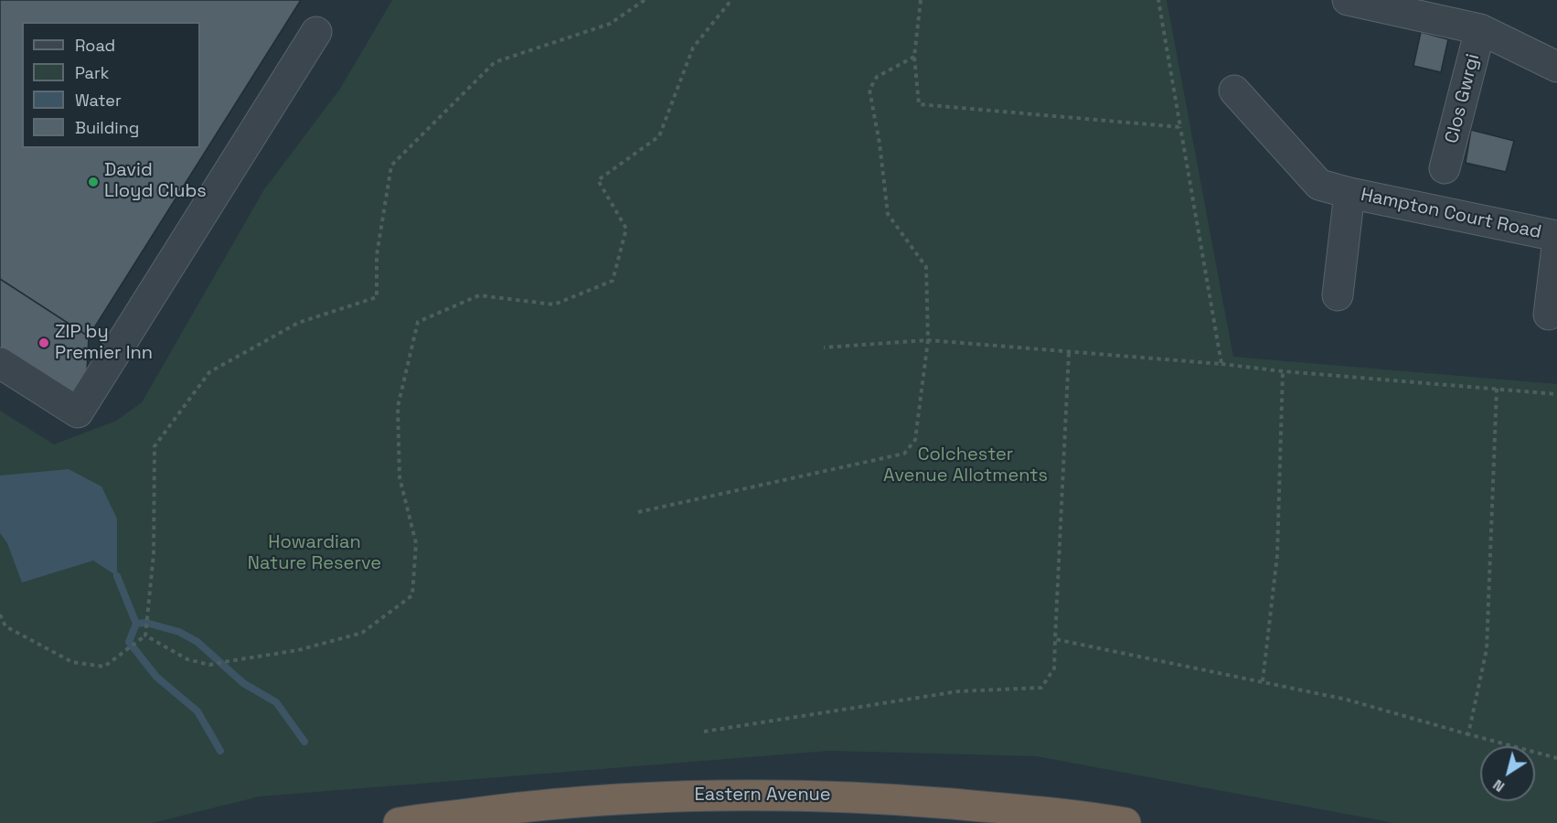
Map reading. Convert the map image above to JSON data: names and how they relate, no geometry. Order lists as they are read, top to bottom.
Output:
{
  "streets": {
    "highway": ["Eastern Avenue"],
    "street": ["Clos Gwrgi", "Hampton Court Road"]
  },
  "parks": ["Colchester Avenue Allotments", "Howardian Nature Reserve"],
  "places": ["David Lloyd Clubs", "ZIP by Premier Inn"],
  "legend": [
    "Road",
    "Park",
    "Water",
    "Building"
  ],
  "north": "bottom left"
}
